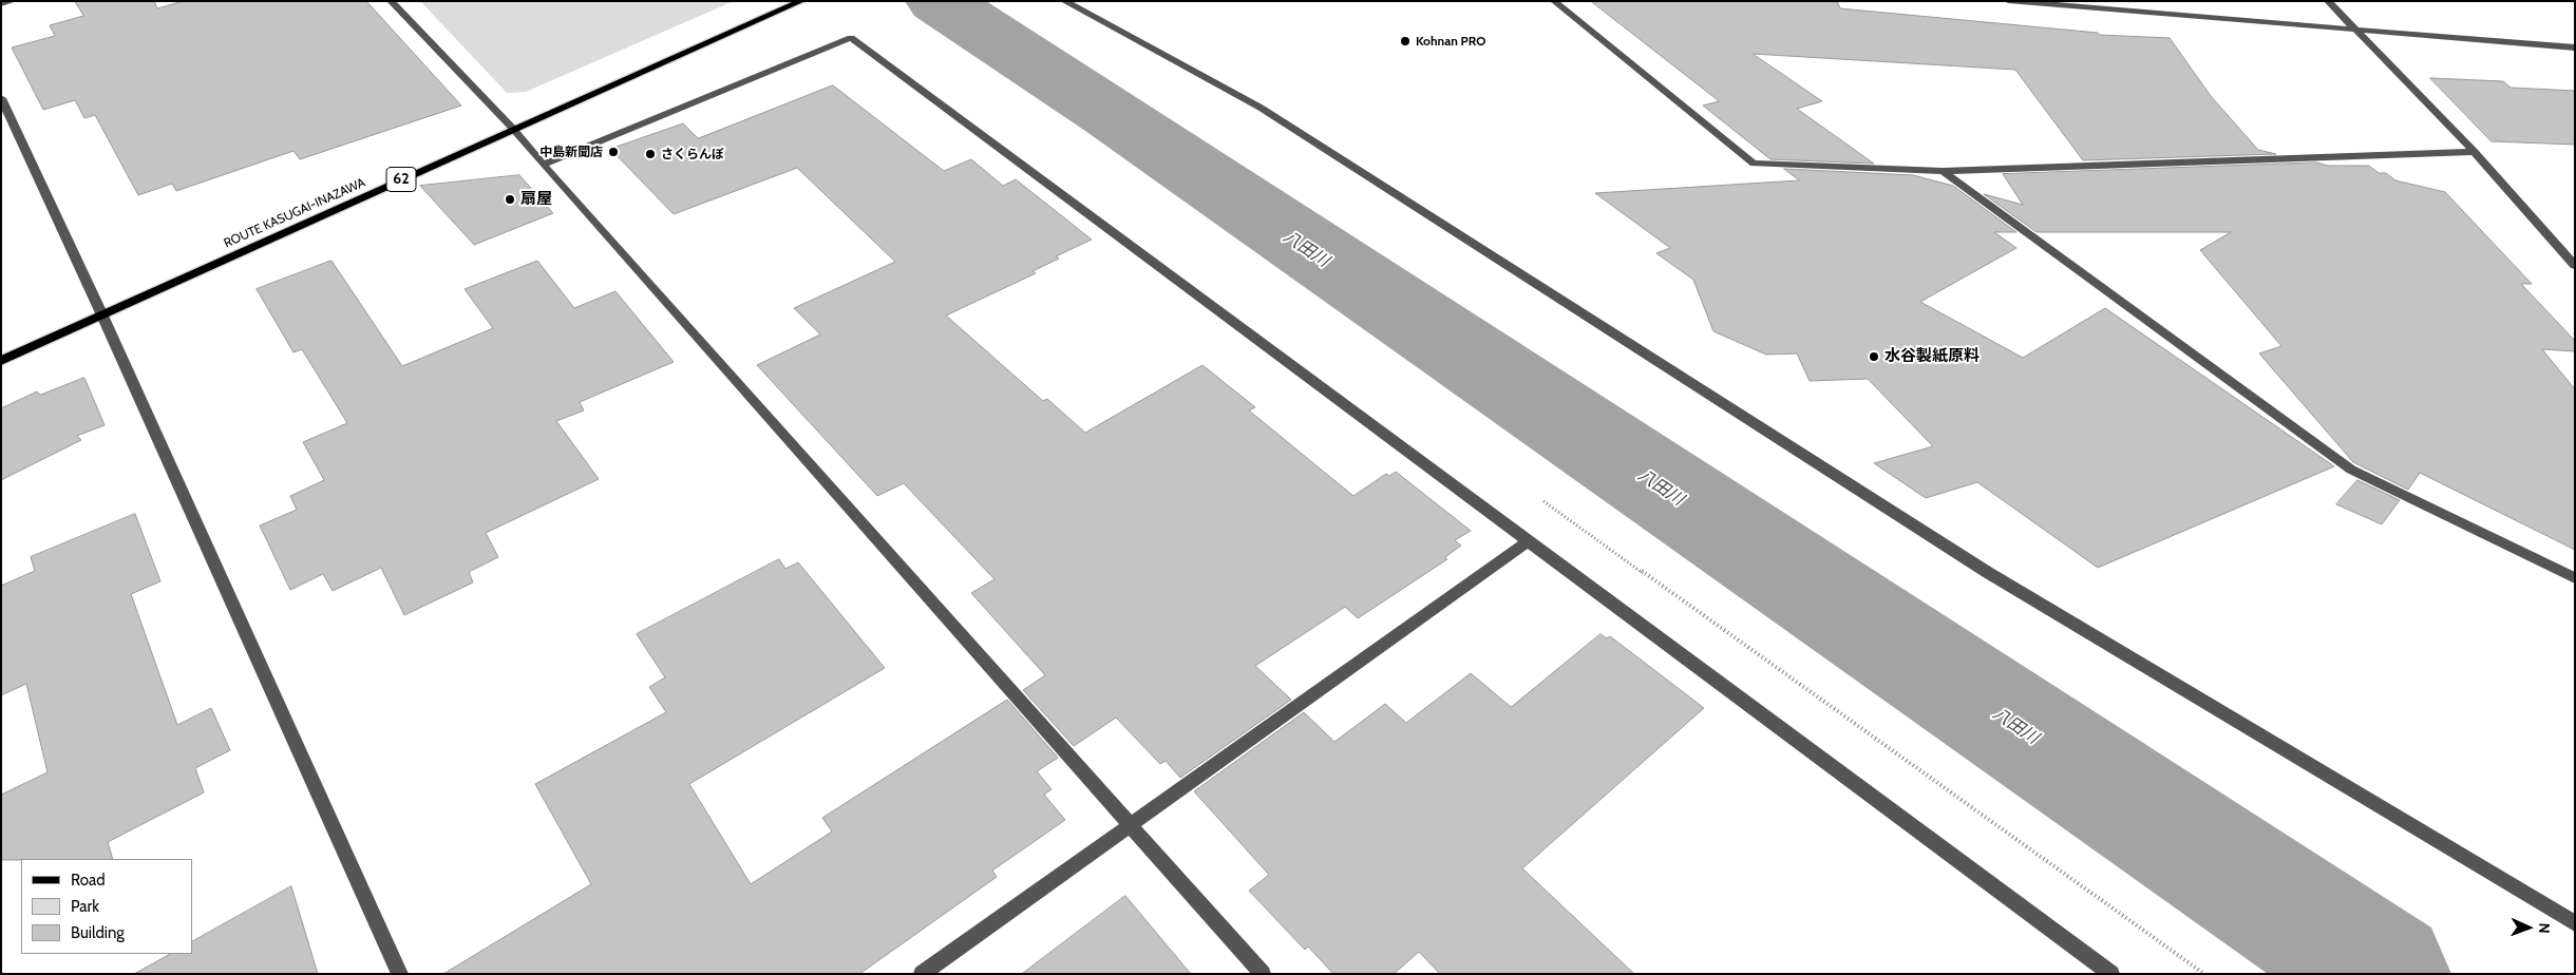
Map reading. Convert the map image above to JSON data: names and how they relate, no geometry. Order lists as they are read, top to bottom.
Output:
{
  "streets": {
    "main road": ["62", "ROUTE KASUGAI-INAZAWA"]
  },
  "water": ["八田川"],
  "places": [
    "Kohnan PRO",
    "中島新聞店",
    "さくらんぼ",
    "扇屋",
    "水谷製紙原料"
  ],
  "legend": ["Road", "Park", "Building"],
  "north": "right"
}
